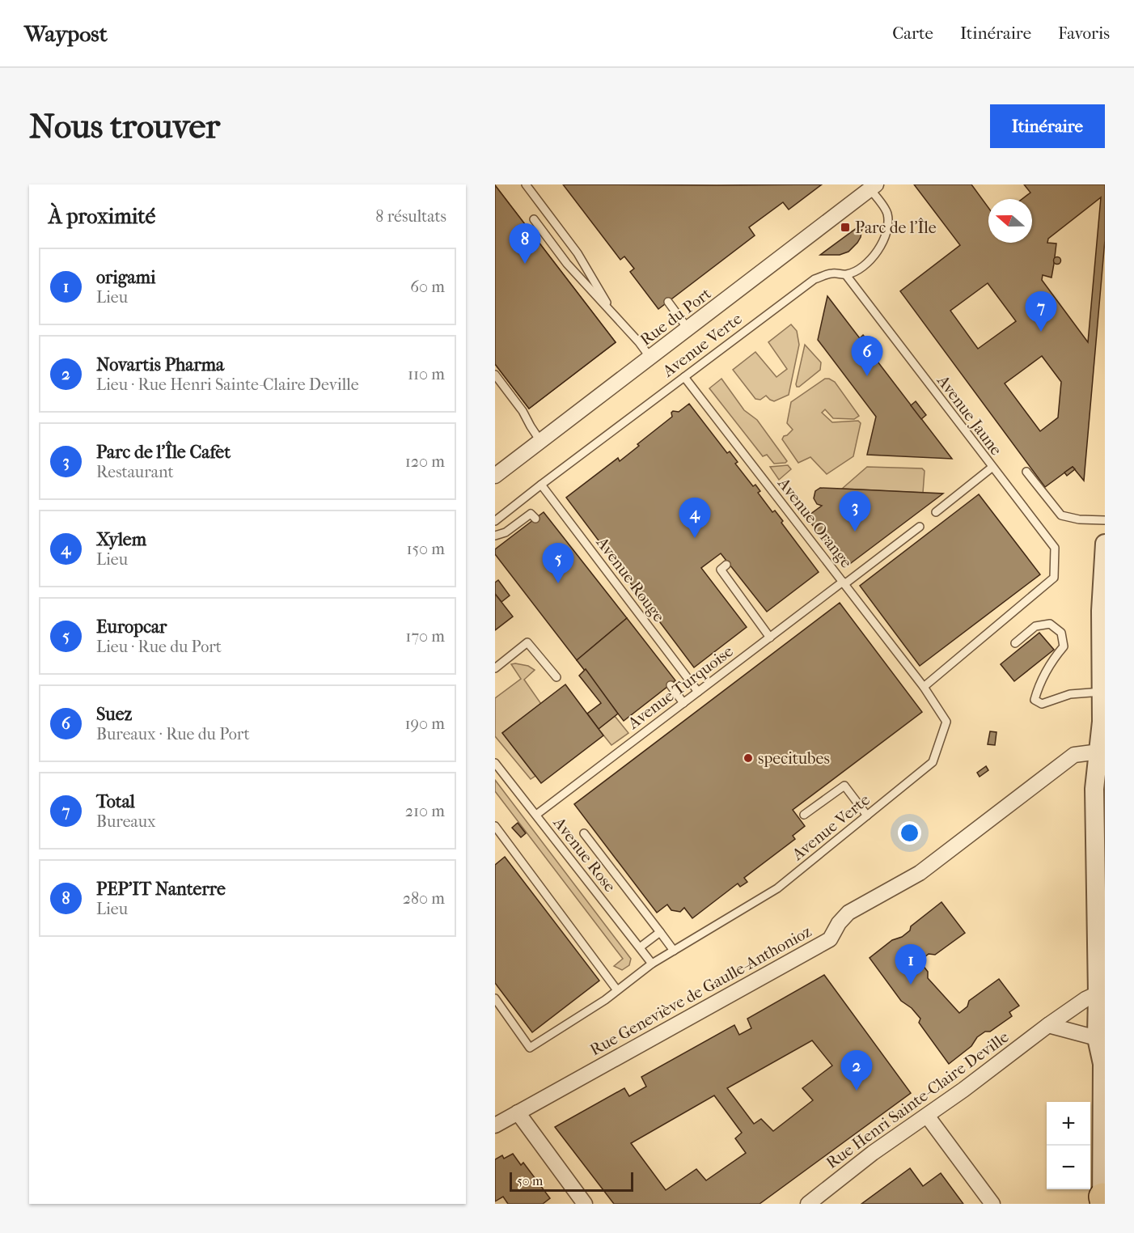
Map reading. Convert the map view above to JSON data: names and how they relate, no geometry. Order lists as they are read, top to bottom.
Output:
{
  "streets": {
    "street": ["Rue du Port", "Rue Geneviève de Gaulle-Anthonioz", "Rue Henri Sainte-Claire Deville"],
    "lane": [
      "Avenue Verte",
      "Avenue Jaune",
      "Avenue Orange",
      "Avenue Rouge",
      "Avenue Turquoise",
      "Avenue Rose"
    ]
  },
  "crossings": [
    ["Rue du Port", "Avenue Verte"],
    ["Avenue Verte", "Avenue Jaune"],
    ["Avenue Verte", "Avenue Orange"],
    ["Avenue Verte", "Avenue Rouge"],
    ["Avenue Verte", "Avenue Rose"],
    ["Avenue Jaune", "Avenue Orange"],
    ["Avenue Orange", "Avenue Turquoise"],
    ["Avenue Rouge", "Avenue Turquoise"],
    ["Avenue Turquoise", "Avenue Rose"]
  ],
  "places": {
    "transit": ["Parc de l'Île"],
    "other": ["specitubes"]
  },
  "scale_bar": "50 m",
  "north": "left",
  "page": {
    "header": "Waypost",
    "nav": ["Carte", "Itinéraire", "Favoris"],
    "buttons": "Itinéraire",
    "title": "Nous trouver",
    "heading": ["À proximité", "8 résultats"],
    "pins": [
      "8",
      "7",
      "6",
      "3",
      "4",
      "5",
      "1",
      "2"
    ],
    "list": [
      {
        "mark": "1",
        "name": "origami",
        "note": "Lieu",
        "value": "60 m"
      },
      {
        "mark": "2",
        "name": "Novartis Pharma",
        "note": "Lieu · Rue Henri Sainte-Claire Deville",
        "value": "110 m"
      },
      {
        "mark": "3",
        "name": "Parc de l'Île Cafet",
        "note": "Restaurant",
        "value": "120 m"
      },
      {
        "mark": "4",
        "name": "Xylem",
        "note": "Lieu",
        "value": "150 m"
      },
      {
        "mark": "5",
        "name": "Europcar",
        "note": "Lieu · Rue du Port",
        "value": "170 m"
      },
      {
        "mark": "6",
        "name": "Suez",
        "note": "Bureaux · Rue du Port",
        "value": "190 m"
      },
      {
        "mark": "7",
        "name": "Total",
        "note": "Bureaux",
        "value": "210 m"
      },
      {
        "mark": "8",
        "name": "PEP'IT Nanterre",
        "note": "Lieu",
        "value": "280 m"
      }
    ],
    "map_buttons": ["+", "−"],
    "scale": "50 m"
  }
}
